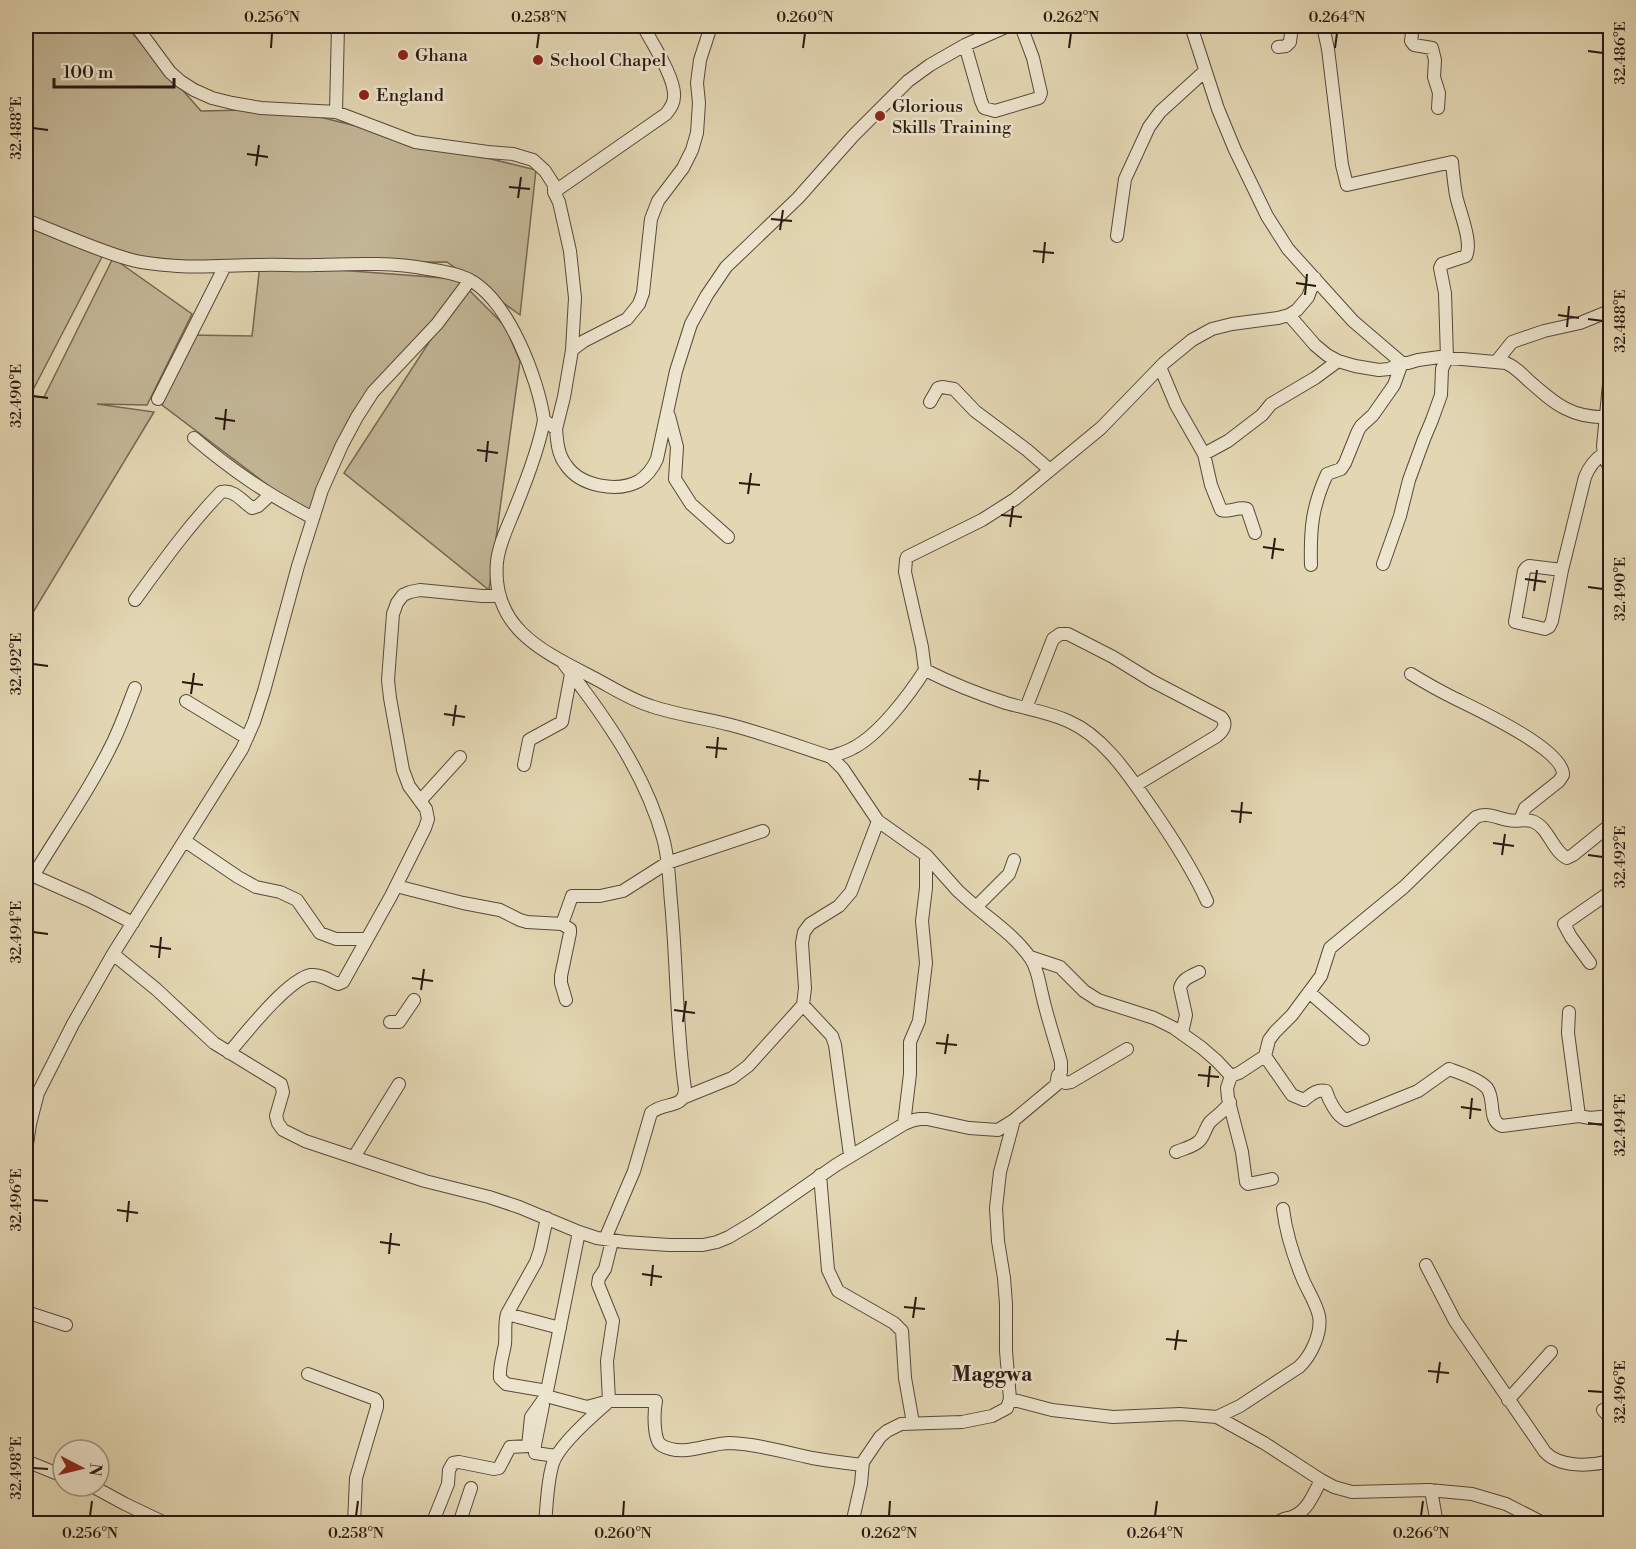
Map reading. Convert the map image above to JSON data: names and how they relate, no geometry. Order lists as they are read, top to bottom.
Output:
{
  "districts": ["Maggwa"],
  "places": [
    "Ghana",
    "School Chapel",
    "England",
    "Glorious Skills Training"
  ],
  "scale_bar": "100 m",
  "north": "right",
  "coordinates": [
    "0.256°N",
    "0.258°N",
    "0.260°N",
    "0.262°N",
    "0.264°N",
    "32.486°E",
    "32.488°E",
    "32.490°E",
    "32.492°E",
    "32.494°E",
    "32.496°E",
    "32.498°E",
    "0.266°N"
  ]
}
